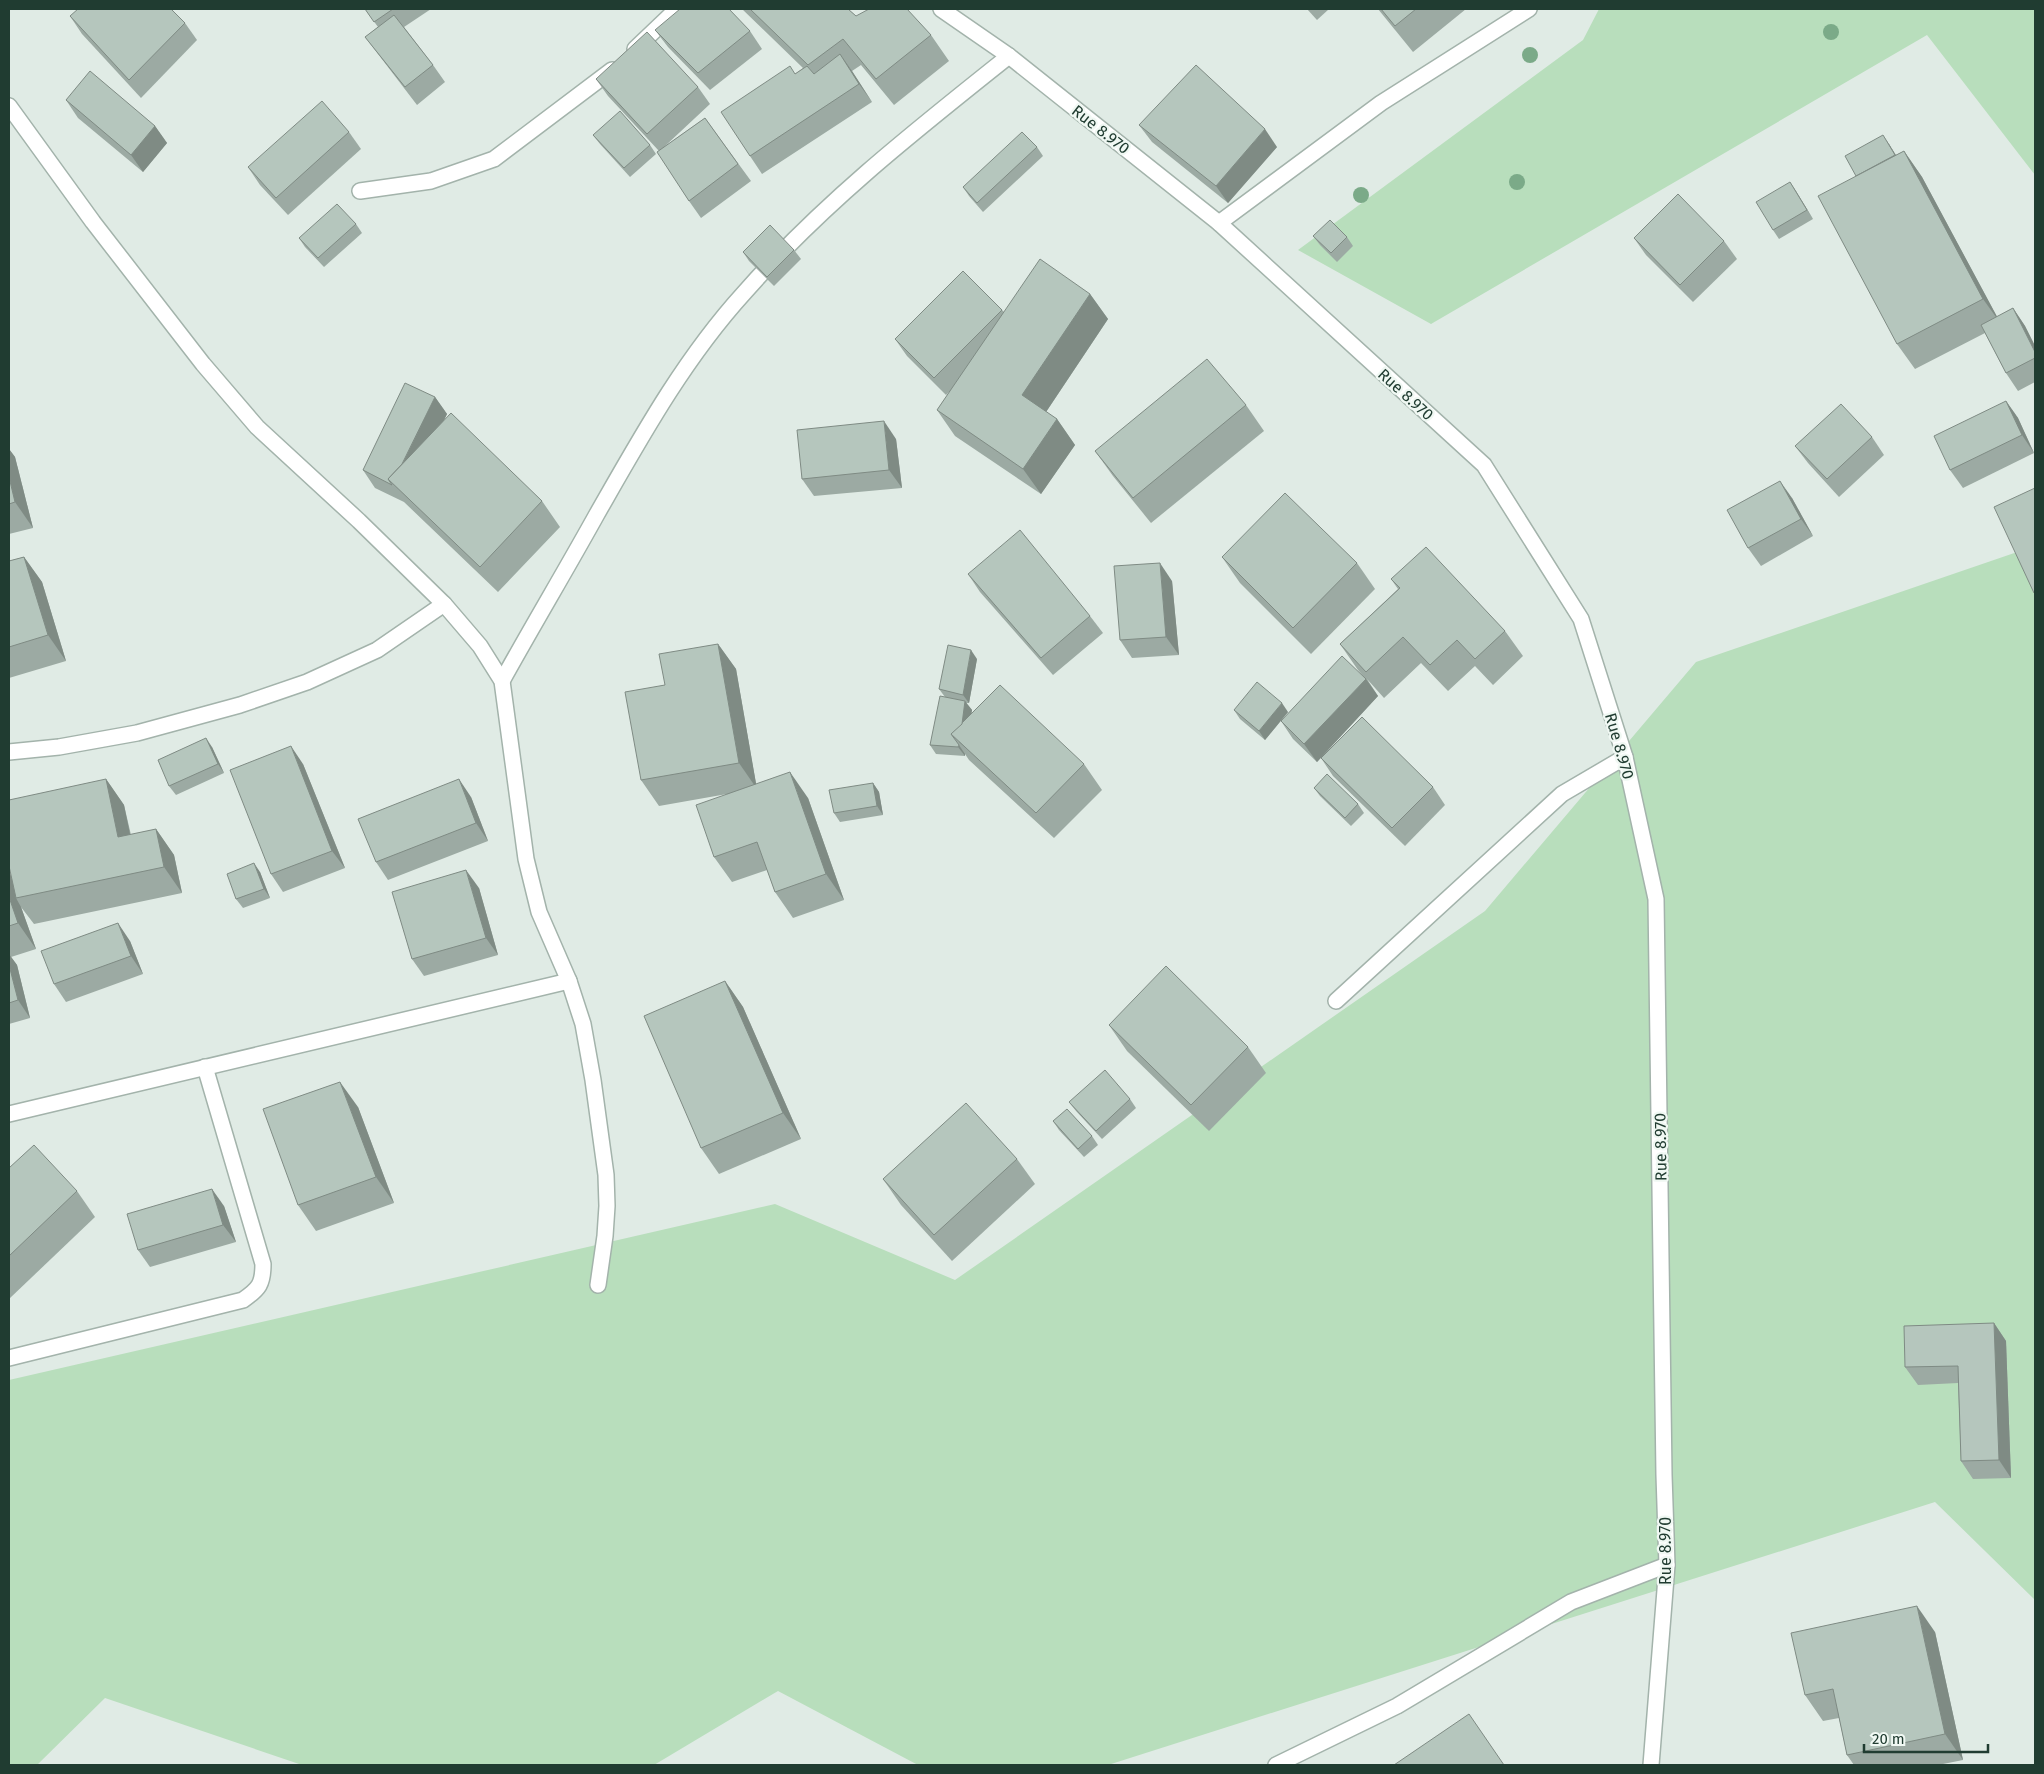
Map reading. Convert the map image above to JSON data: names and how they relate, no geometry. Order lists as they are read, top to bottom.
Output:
{
  "streets": {
    "street": ["Rue 8.970"]
  },
  "scale_bar": "20 m"
}
